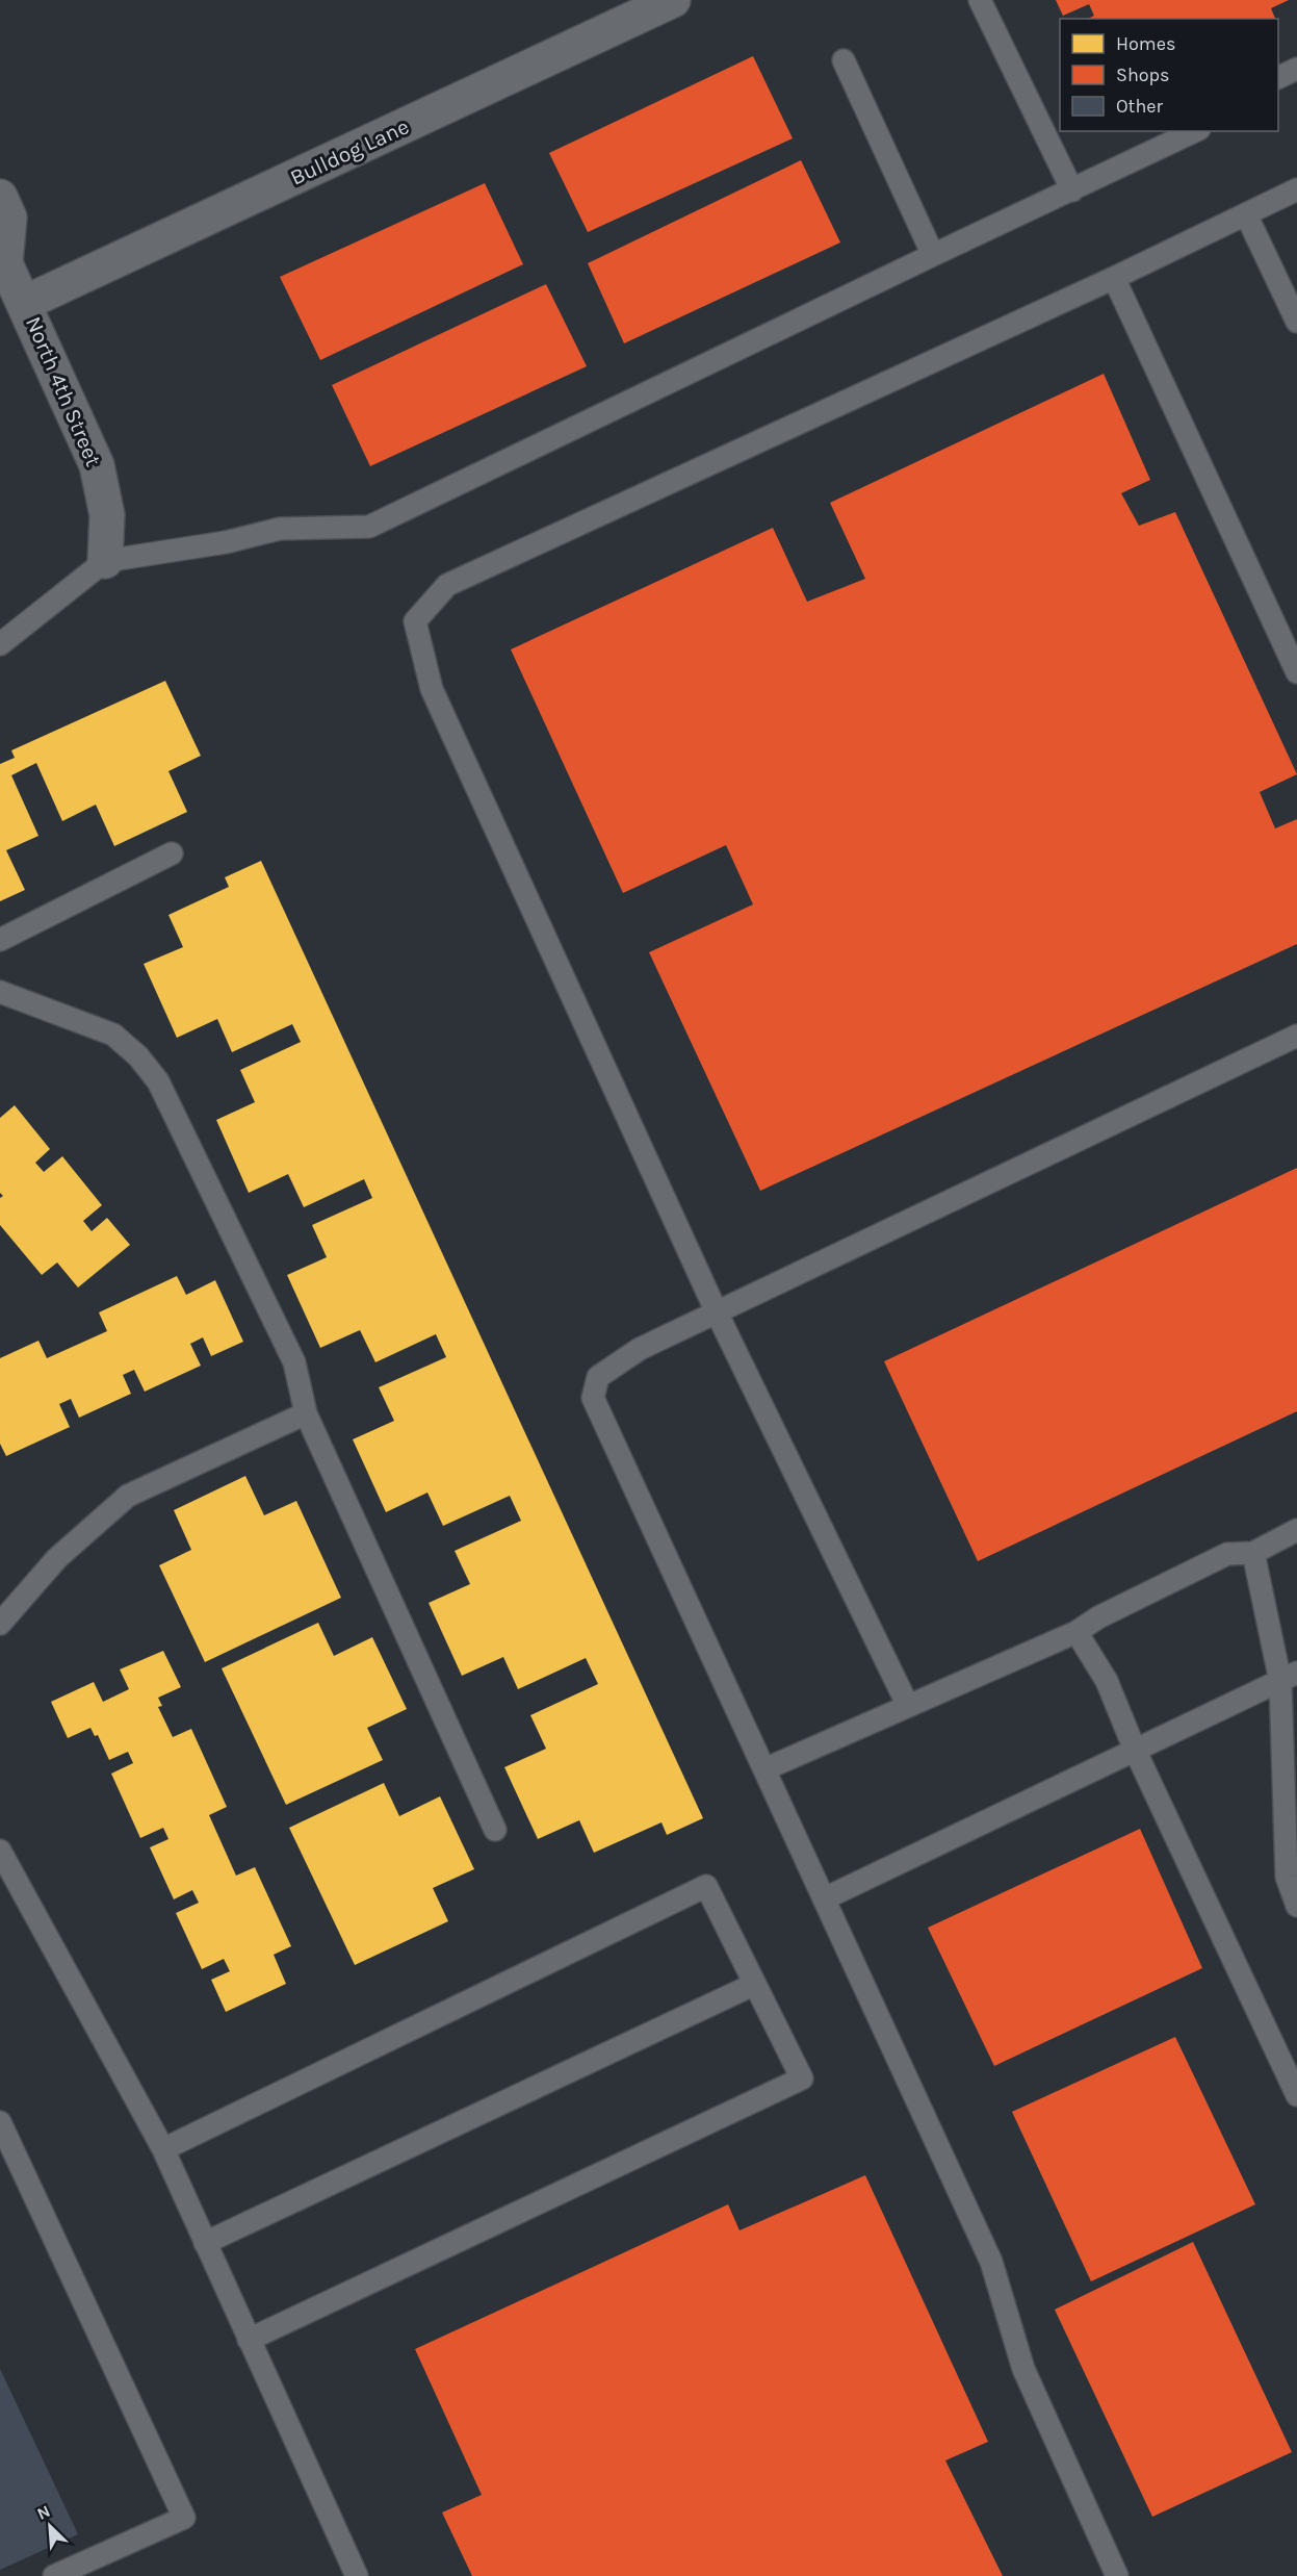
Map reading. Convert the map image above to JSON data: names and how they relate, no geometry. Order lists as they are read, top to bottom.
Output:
{
  "streets": {
    "street": ["Bulldog Lane", "North 4th Street"]
  },
  "crossings": [
    ["Bulldog Lane", "North 4th Street"]
  ],
  "legend": ["Homes", "Shops", "Other"],
  "north": "top left"
}
